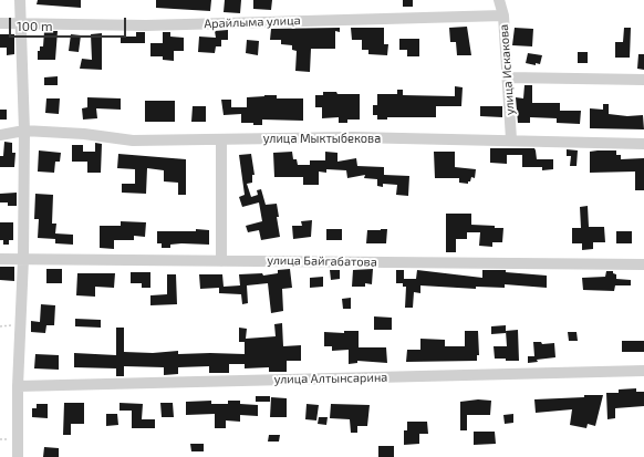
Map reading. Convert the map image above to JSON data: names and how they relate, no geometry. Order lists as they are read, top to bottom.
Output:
{
  "streets": {
    "street": [
      "Арайлыма улица",
      "улица Искакова",
      "улица Мыктыбекова",
      "улица Байгабатова",
      "улица Алтынсарина"
    ]
  },
  "crossings": [
    ["Арайлыма улица", "улица Искакова"],
    ["улица Искакова", "улица Мыктыбекова"]
  ],
  "scale_bar": "100 m"
}
